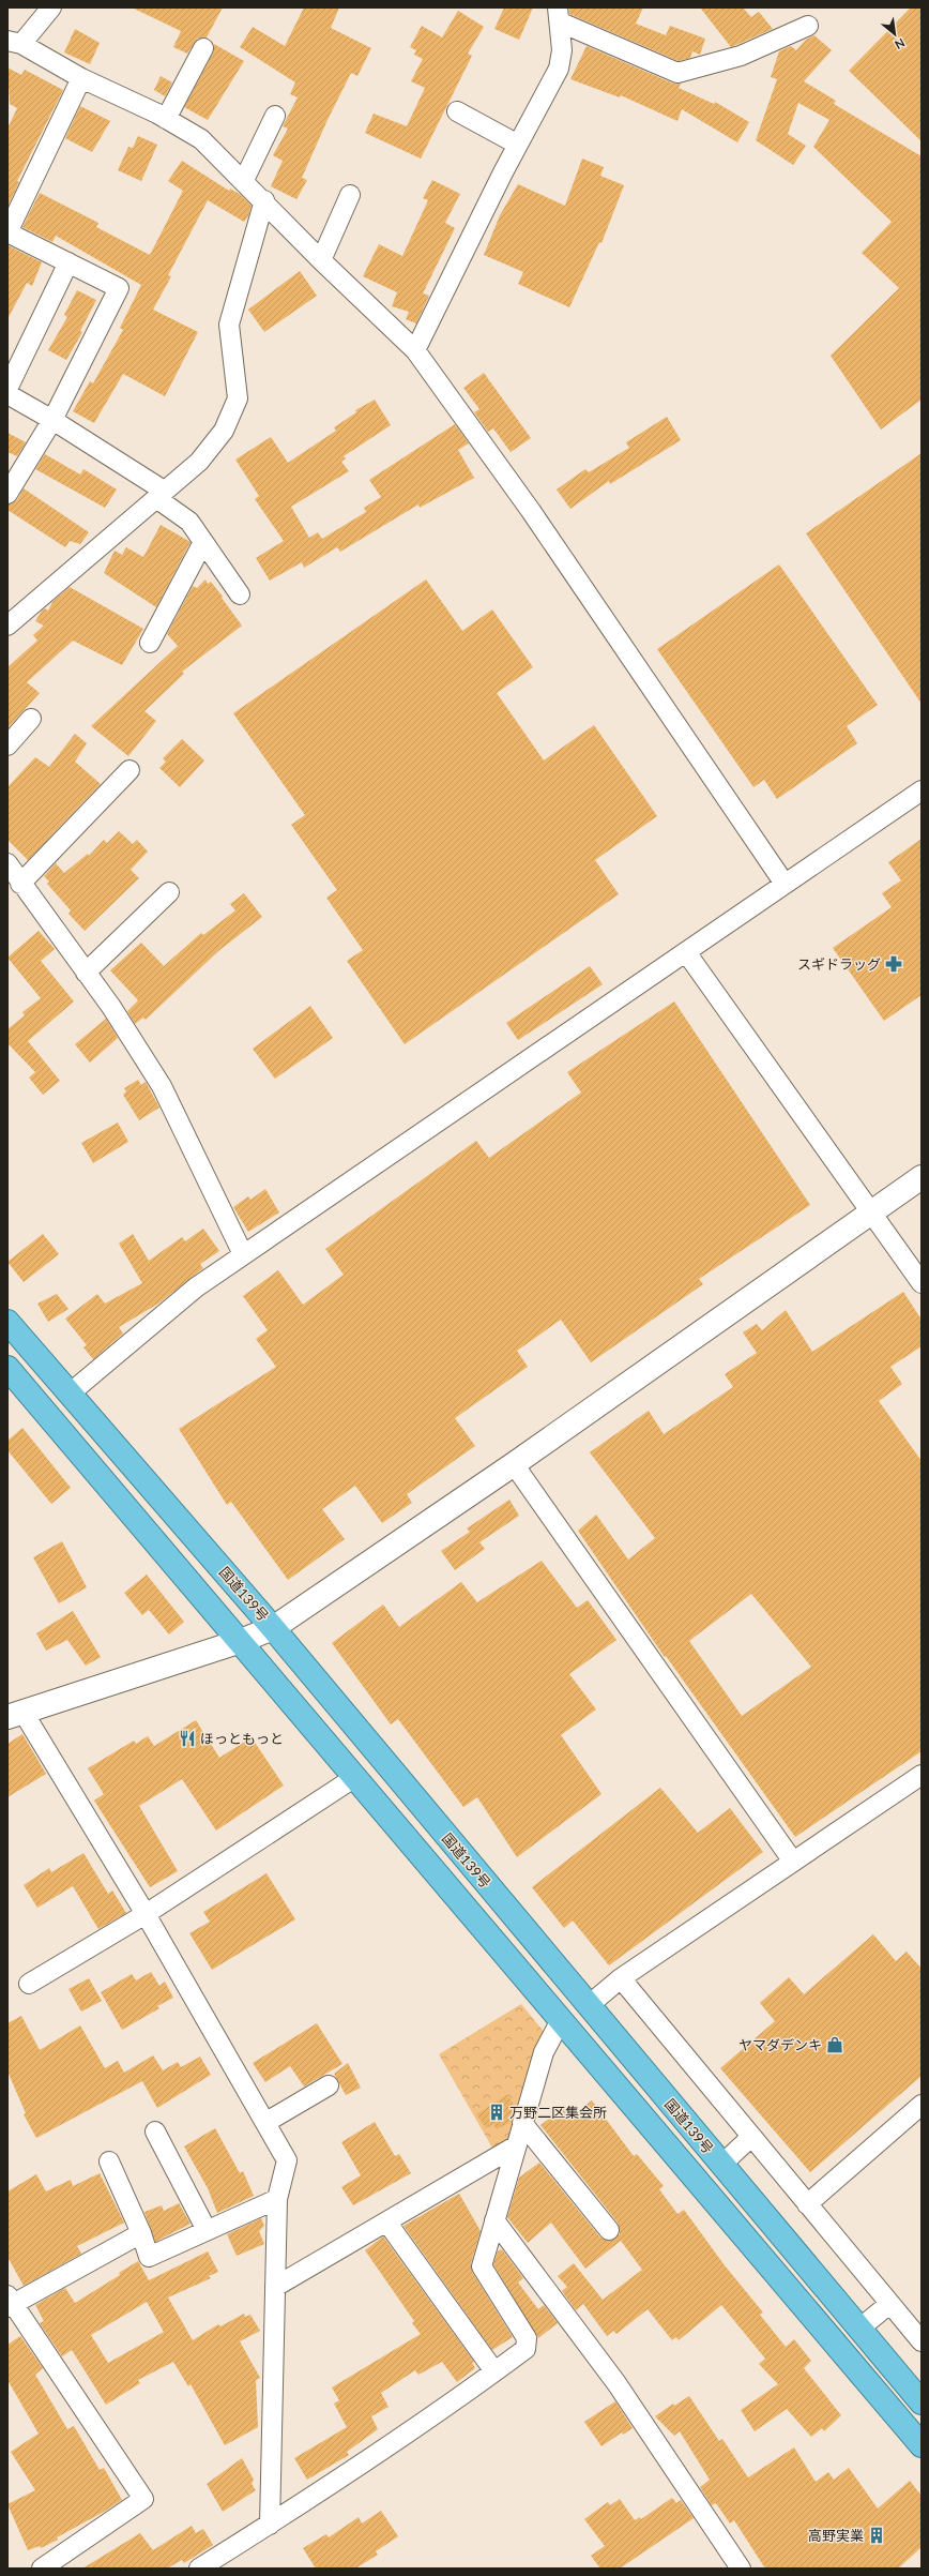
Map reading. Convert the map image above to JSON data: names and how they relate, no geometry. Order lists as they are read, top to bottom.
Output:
{
  "streets": {
    "highway": ["国道139号"]
  },
  "places": {
    "pharmacy": ["スギドラッグ"],
    "restaurant": ["ほっともっと"],
    "shop": ["ヤマダデンキ"],
    "building": ["万野二区集会所", "高野実業"]
  },
  "north": "bottom right"
}
